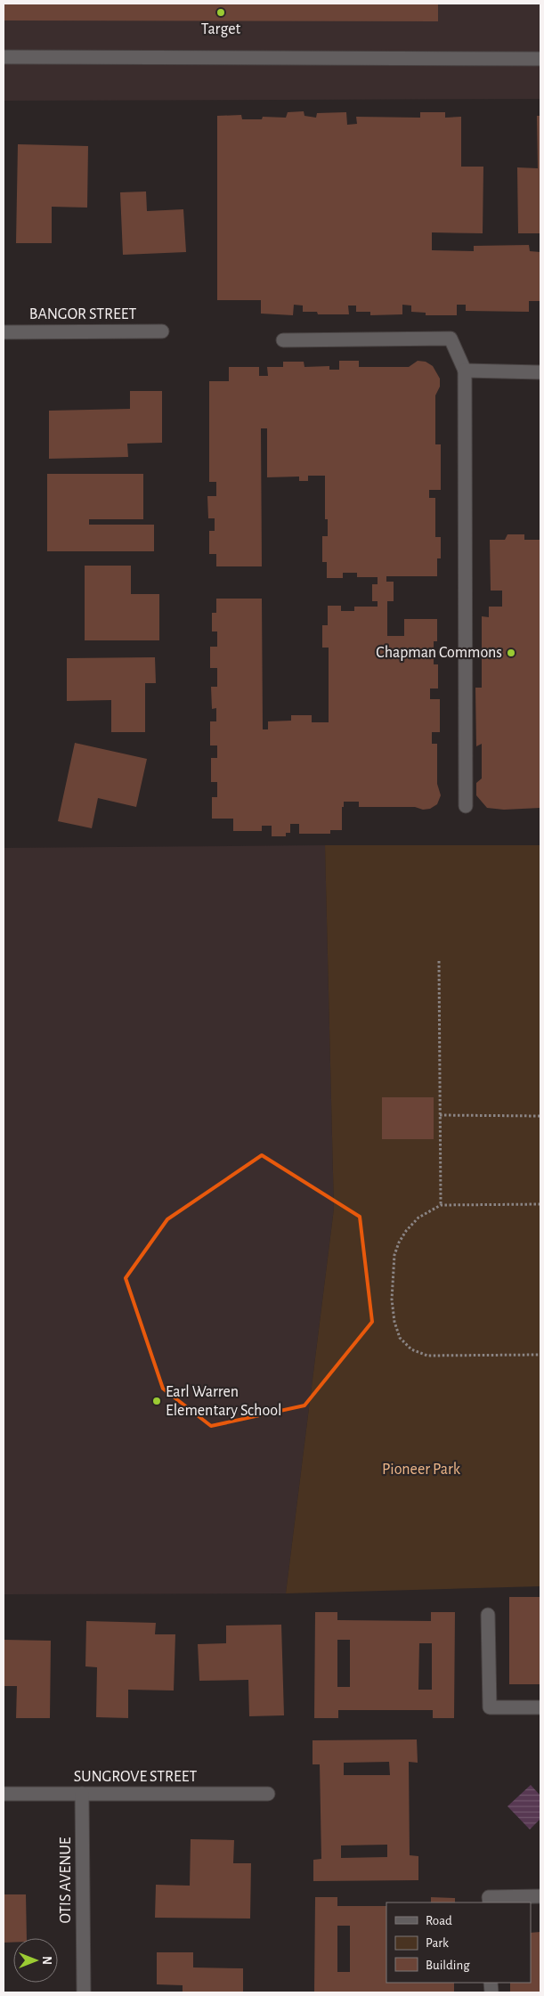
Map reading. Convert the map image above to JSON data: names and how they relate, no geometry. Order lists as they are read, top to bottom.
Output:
{
  "streets": {
    "street": ["BANGOR STREET", "SUNGROVE STREET", "OTIS AVENUE"]
  },
  "crossings": [
    ["SUNGROVE STREET", "OTIS AVENUE"]
  ],
  "parks": ["Pioneer Park"],
  "places": ["Target", "Chapman Commons", "Earl Warren Elementary School"],
  "legend": ["Road", "Park", "Building"],
  "north": "right"
}
